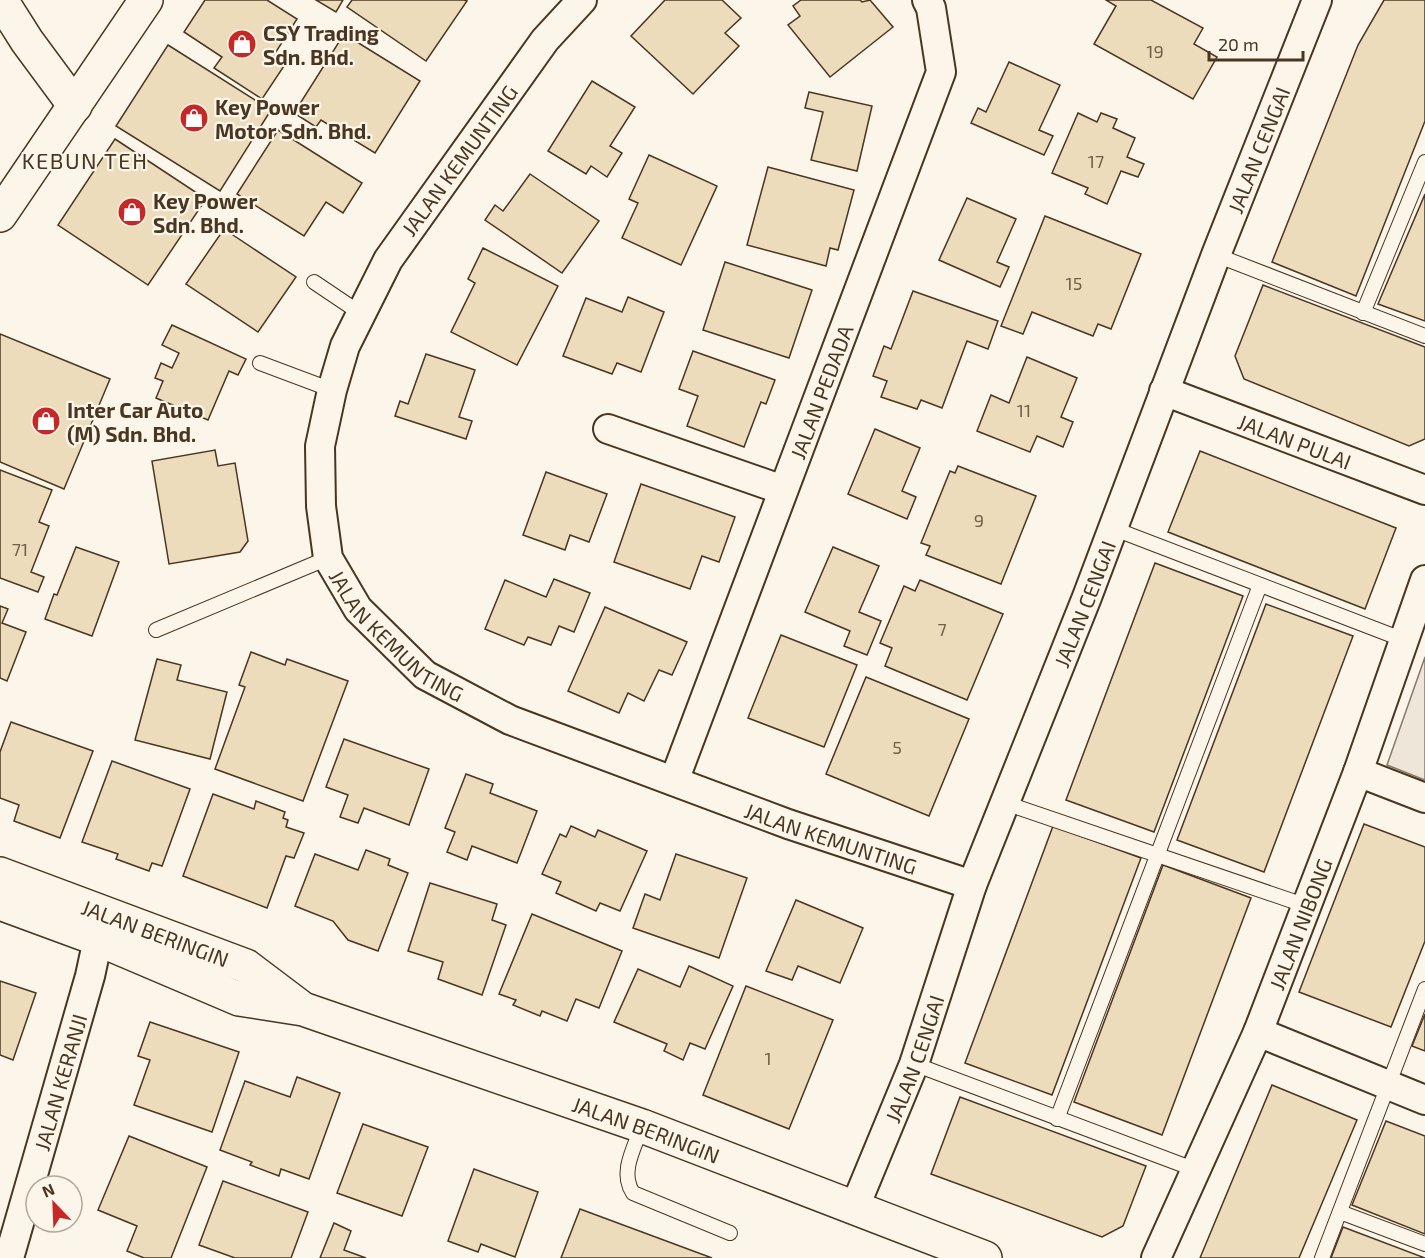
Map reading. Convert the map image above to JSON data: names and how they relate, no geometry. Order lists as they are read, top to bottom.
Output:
{
  "streets": {
    "street": [
      "JALAN CENGAI",
      "JALAN KEMUNTING",
      "JALAN PEDADA",
      "JALAN PULAI",
      "JALAN NIBONG",
      "JALAN BERINGIN",
      "JALAN KERANJI"
    ]
  },
  "crossings": [
    ["JALAN CENGAI", "JALAN KEMUNTING"],
    ["JALAN CENGAI", "JALAN PULAI"],
    ["JALAN CENGAI", "JALAN BERINGIN"],
    ["JALAN KEMUNTING", "JALAN PEDADA"],
    ["JALAN BERINGIN", "JALAN KERANJI"]
  ],
  "districts": ["KEBUN TEH"],
  "places": {
    "shop": [
      "CSY Trading Sdn. Bhd.",
      "Key Power Motor Sdn. Bhd.",
      "Key Power Sdn. Bhd.",
      "Inter Car Auto (M) Sdn. Bhd."
    ]
  },
  "house_numbers": [
    "19",
    "17",
    "15",
    "11",
    "9",
    "71",
    "7",
    "5",
    "1"
  ],
  "scale_bar": "20 m",
  "north": "top left"
}
